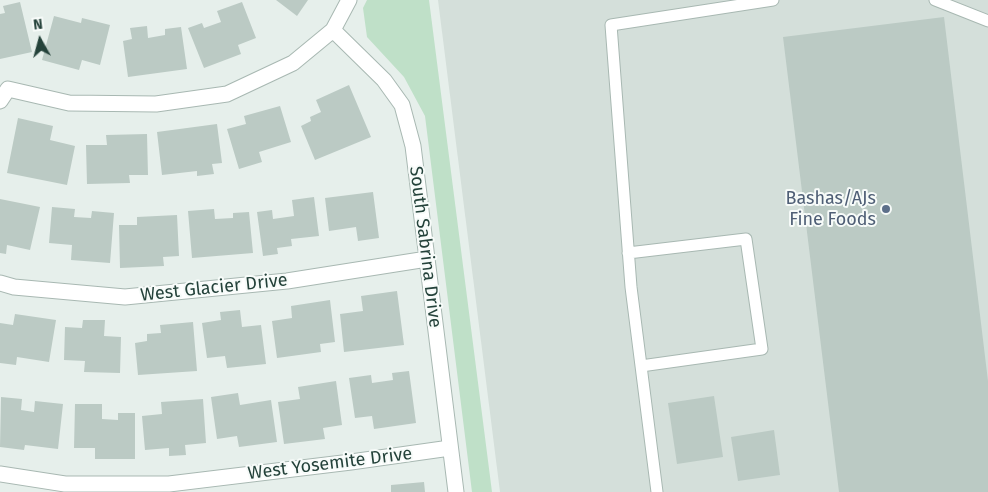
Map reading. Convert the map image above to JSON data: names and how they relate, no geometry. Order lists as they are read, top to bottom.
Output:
{
  "streets": {
    "street": ["South Sabrina Drive", "West Glacier Drive", "West Yosemite Drive"]
  },
  "crossings": [
    ["South Sabrina Drive", "West Glacier Drive"],
    ["South Sabrina Drive", "West Yosemite Drive"]
  ],
  "places": ["Bashas/AJs Fine Foods"],
  "north": "top"
}
